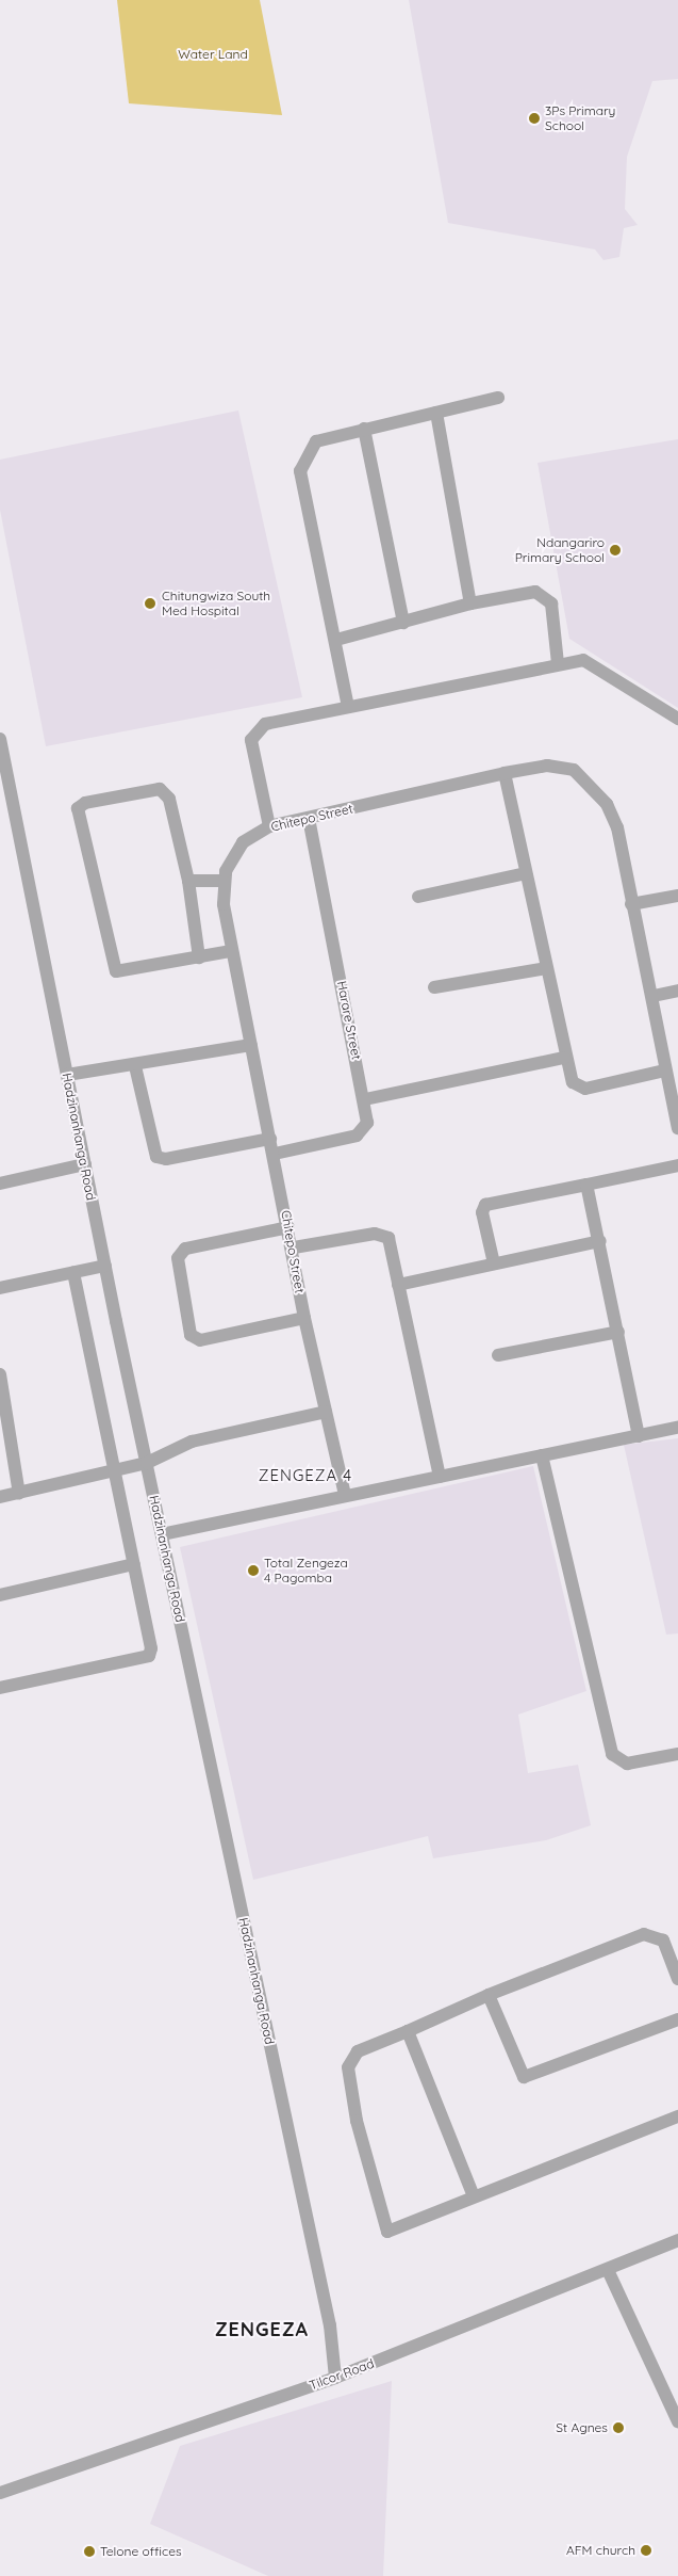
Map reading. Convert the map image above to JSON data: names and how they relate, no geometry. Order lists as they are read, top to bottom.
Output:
{
  "streets": {
    "street": [
      "Chitepo Street",
      "Harare Street",
      "Hadzinanhanga Road",
      "Tilcor Road"
    ]
  },
  "crossings": [
    ["Chitepo Street", "Harare Street"],
    ["Hadzinanhanga Road", "Tilcor Road"]
  ],
  "districts": ["ZENGEZA 4", "ZENGEZA"],
  "parks": ["Water Land"],
  "places": [
    "3Ps Primary School",
    "Ndangariro Primary School",
    "Chitungwiza South Med Hospital",
    "Total Zengeza 4 Pagomba",
    "St Agnes",
    "AFM church",
    "Telone offices"
  ]
}
